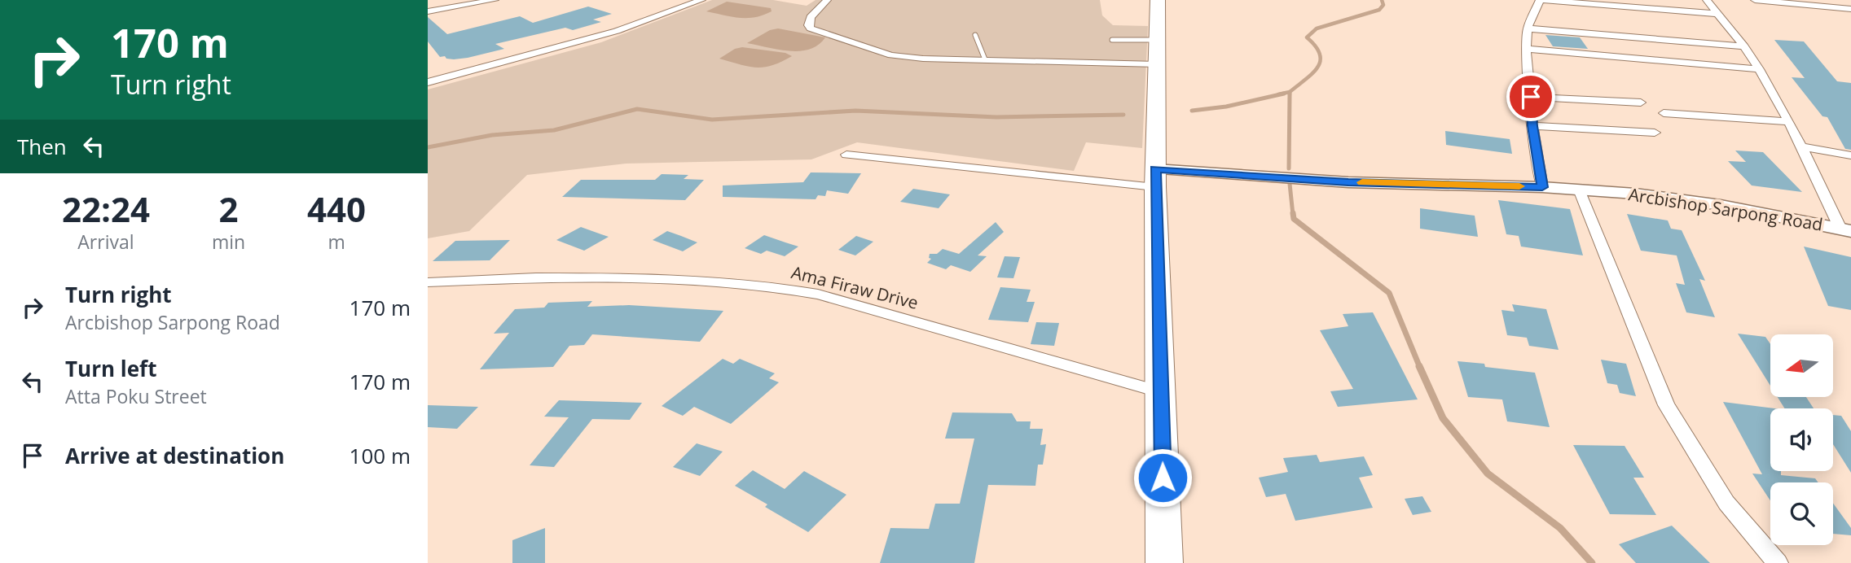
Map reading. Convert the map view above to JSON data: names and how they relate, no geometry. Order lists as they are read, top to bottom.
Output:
{
  "streets": {
    "street": ["Arcbishop Sarpong Road", "Ama Firaw Drive"]
  },
  "north": "left",
  "page": {
    "turn": ["170 m", "Turn right"],
    "then": "Then",
    "eta": [
      "22:24",
      "Arrival",
      "2",
      "min",
      "440",
      "m"
    ],
    "list": [
      {
        "name": "Turn right",
        "note": "Arcbishop Sarpong Road",
        "value": "170 m"
      },
      {
        "name": "Turn left",
        "note": "Atta Poku Street",
        "value": "170 m"
      },
      {
        "name": "Arrive at destination",
        "value": "100 m"
      }
    ]
  }
}
